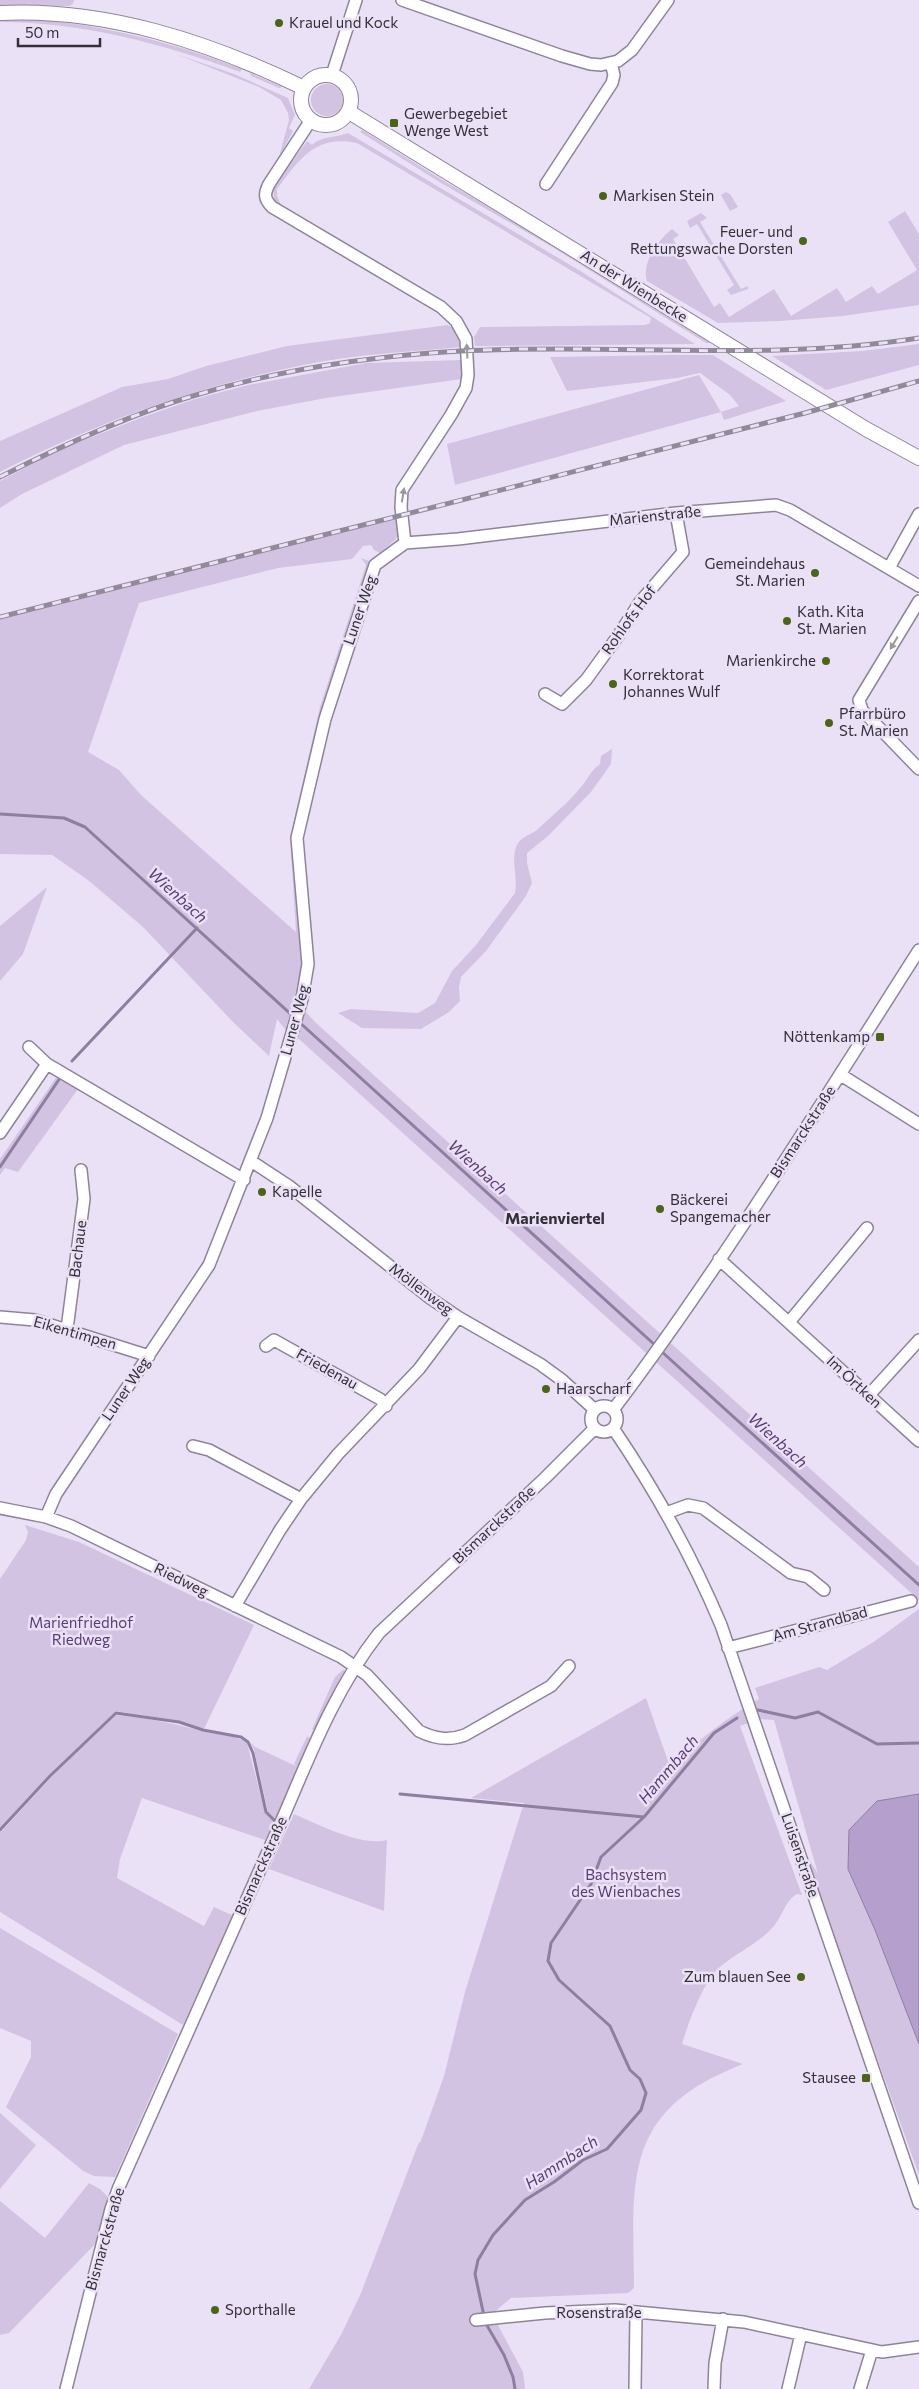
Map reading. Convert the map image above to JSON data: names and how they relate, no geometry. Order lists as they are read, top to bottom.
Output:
{
  "streets": {
    "street": [
      "An der Wienbecke",
      "Marienstraße",
      "Luner Weg",
      "Rohlofs Hof",
      "Bismarckstraße",
      "Bachaue",
      "Möllenweg",
      "Eikentimpen",
      "Friedenau",
      "Im Örtken",
      "Riedweg",
      "Am Strandbad",
      "Luisenstraße",
      "Rosenstraße"
    ]
  },
  "crossings": [
    ["Marienstraße", "Luner Weg"],
    ["Marienstraße", "Rohlofs Hof"],
    ["Luner Weg", "Möllenweg"],
    ["Luner Weg", "Eikentimpen"],
    ["Luner Weg", "Riedweg"],
    ["Bismarckstraße", "Möllenweg"],
    ["Bismarckstraße", "Im Örtken"],
    ["Bismarckstraße", "Riedweg"],
    ["Bismarckstraße", "Luisenstraße"],
    ["Bachaue", "Eikentimpen"],
    ["Möllenweg", "Luisenstraße"],
    ["Am Strandbad", "Luisenstraße"]
  ],
  "districts": ["Marienviertel"],
  "water": ["Wienbach", "Hammbach"],
  "parks": ["Marienfriedhof Riedweg", "Bachsystem des Wienbaches"],
  "places": {
    "other": [
      "Krauel und Kock",
      "Markisen Stein",
      "Feuer- und Rettungswache Dorsten",
      "Gemeindehaus St. Marien",
      "Kath. Kita St. Marien",
      "Marienkirche",
      "Korrektorat Johannes Wulf",
      "Pfarrbüro St. Marien",
      "Kapelle",
      "Bäckerei Spangemacher",
      "Haarscharf",
      "Zum blauen See",
      "Sporthalle"
    ],
    "transit": ["Gewerbegebiet Wenge West", "Nöttenkamp", "Stausee"]
  },
  "scale_bar": "50 m"
}
